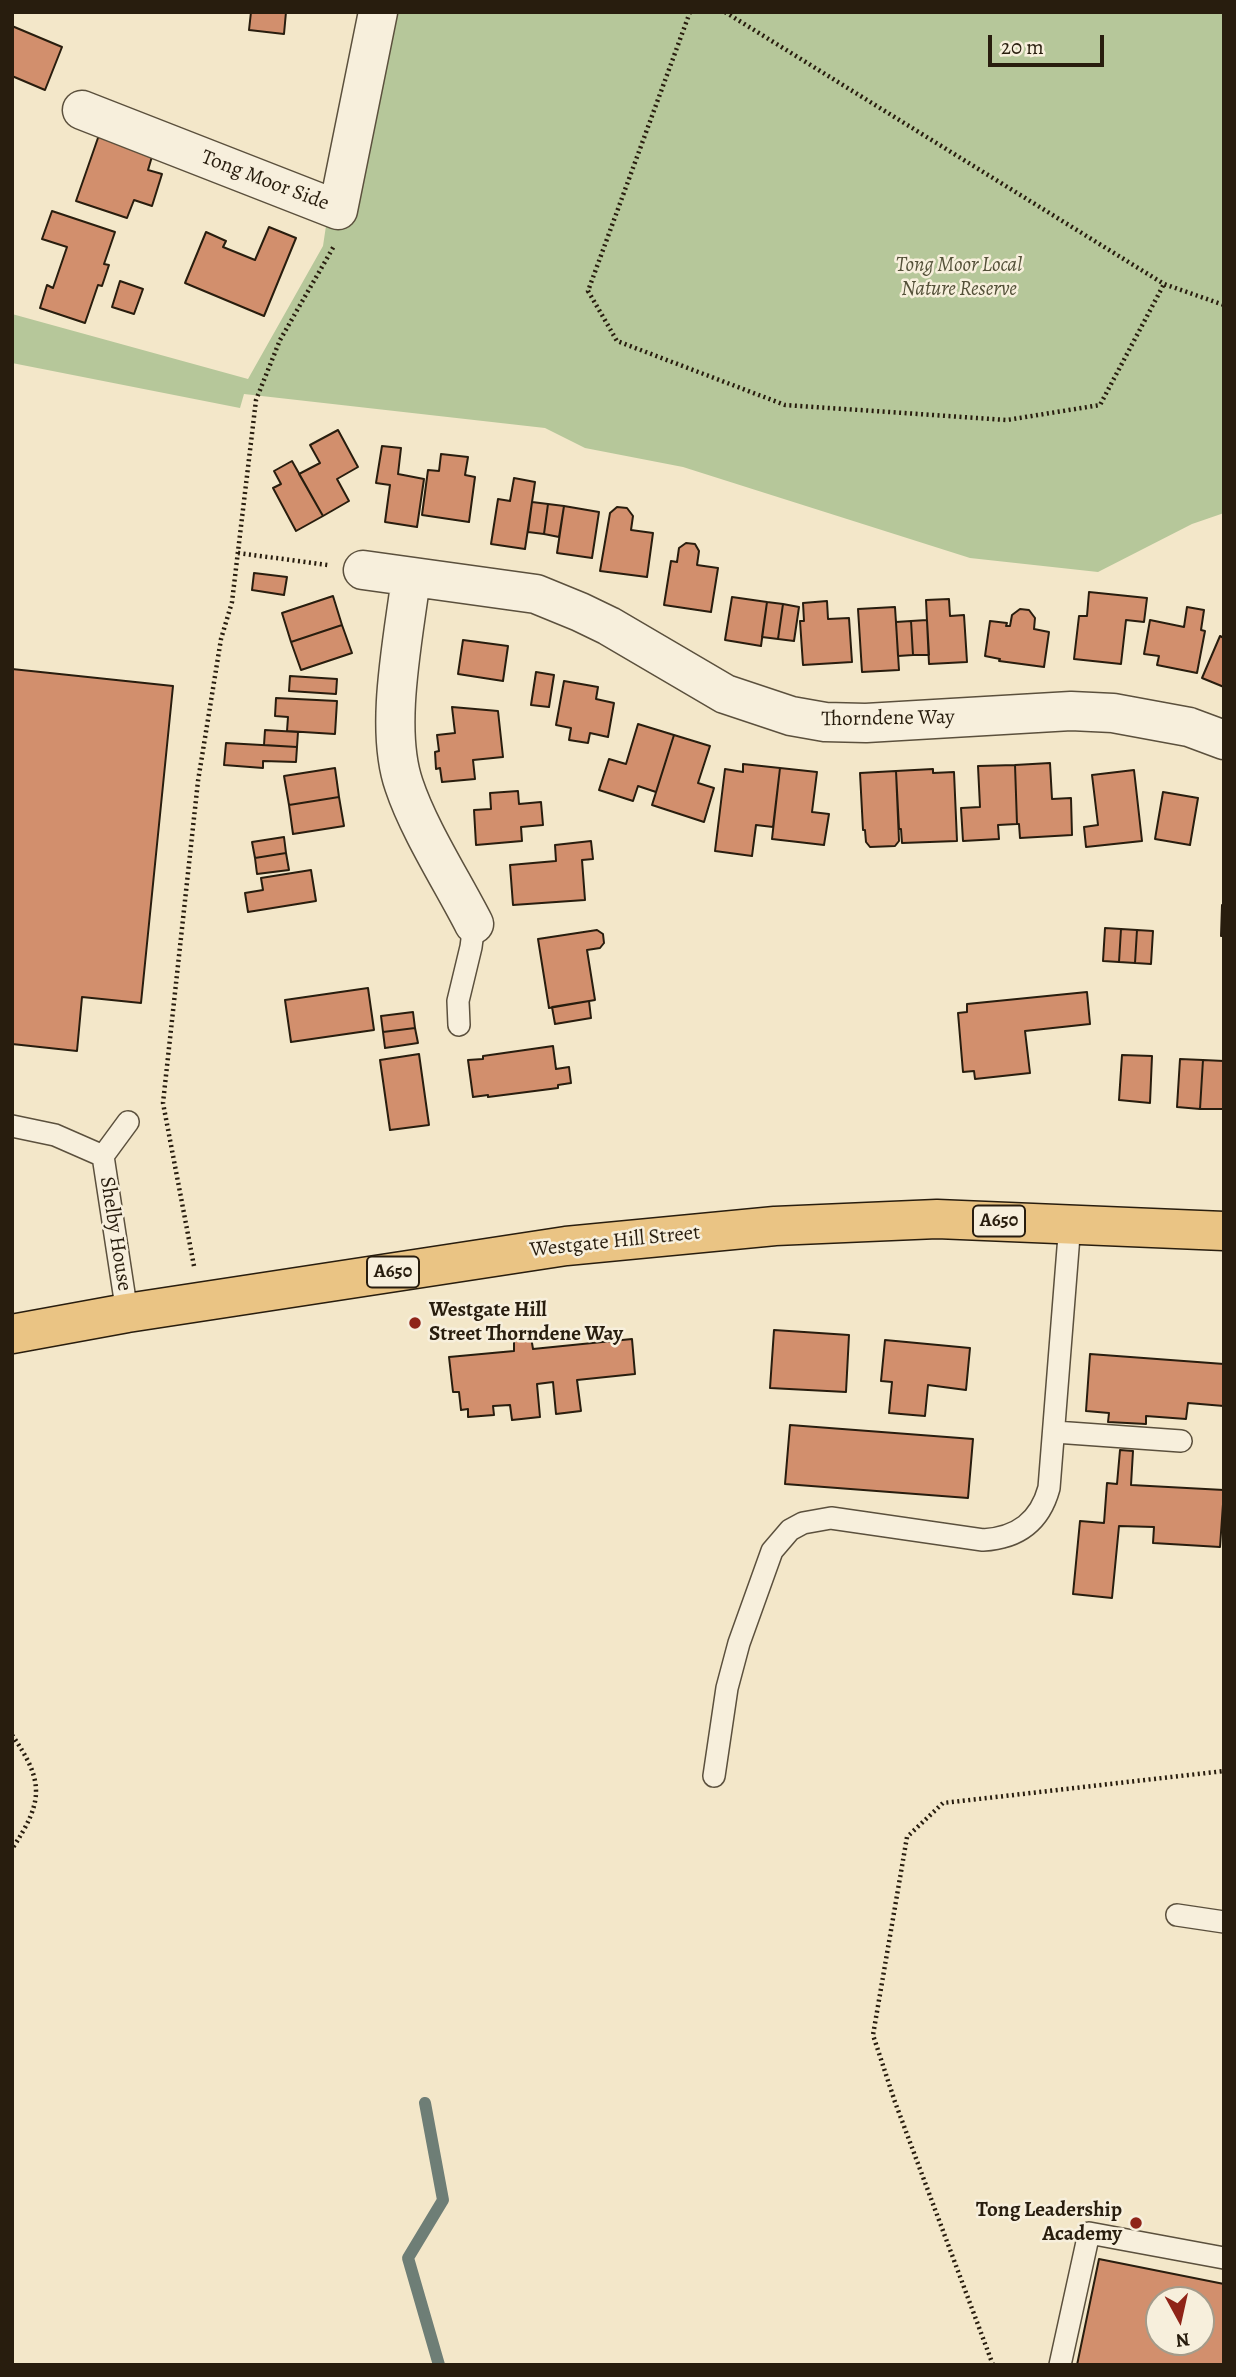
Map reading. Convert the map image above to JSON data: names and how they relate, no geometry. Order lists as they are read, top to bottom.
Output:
{
  "streets": {
    "highway": ["A650", "Westgate Hill Street"],
    "street": ["Tong Moor Side", "Thorndene Way"],
    "lane": ["Shelby House"]
  },
  "crossings": [
    ["Shelby House", "Westgate Hill Street"]
  ],
  "parks": ["Tong Moor Local Nature Reserve"],
  "places": ["Westgate Hill Street Thorndene Way", "Tong Leadership Academy"],
  "scale_bar": "20 m",
  "north": "bottom"
}
